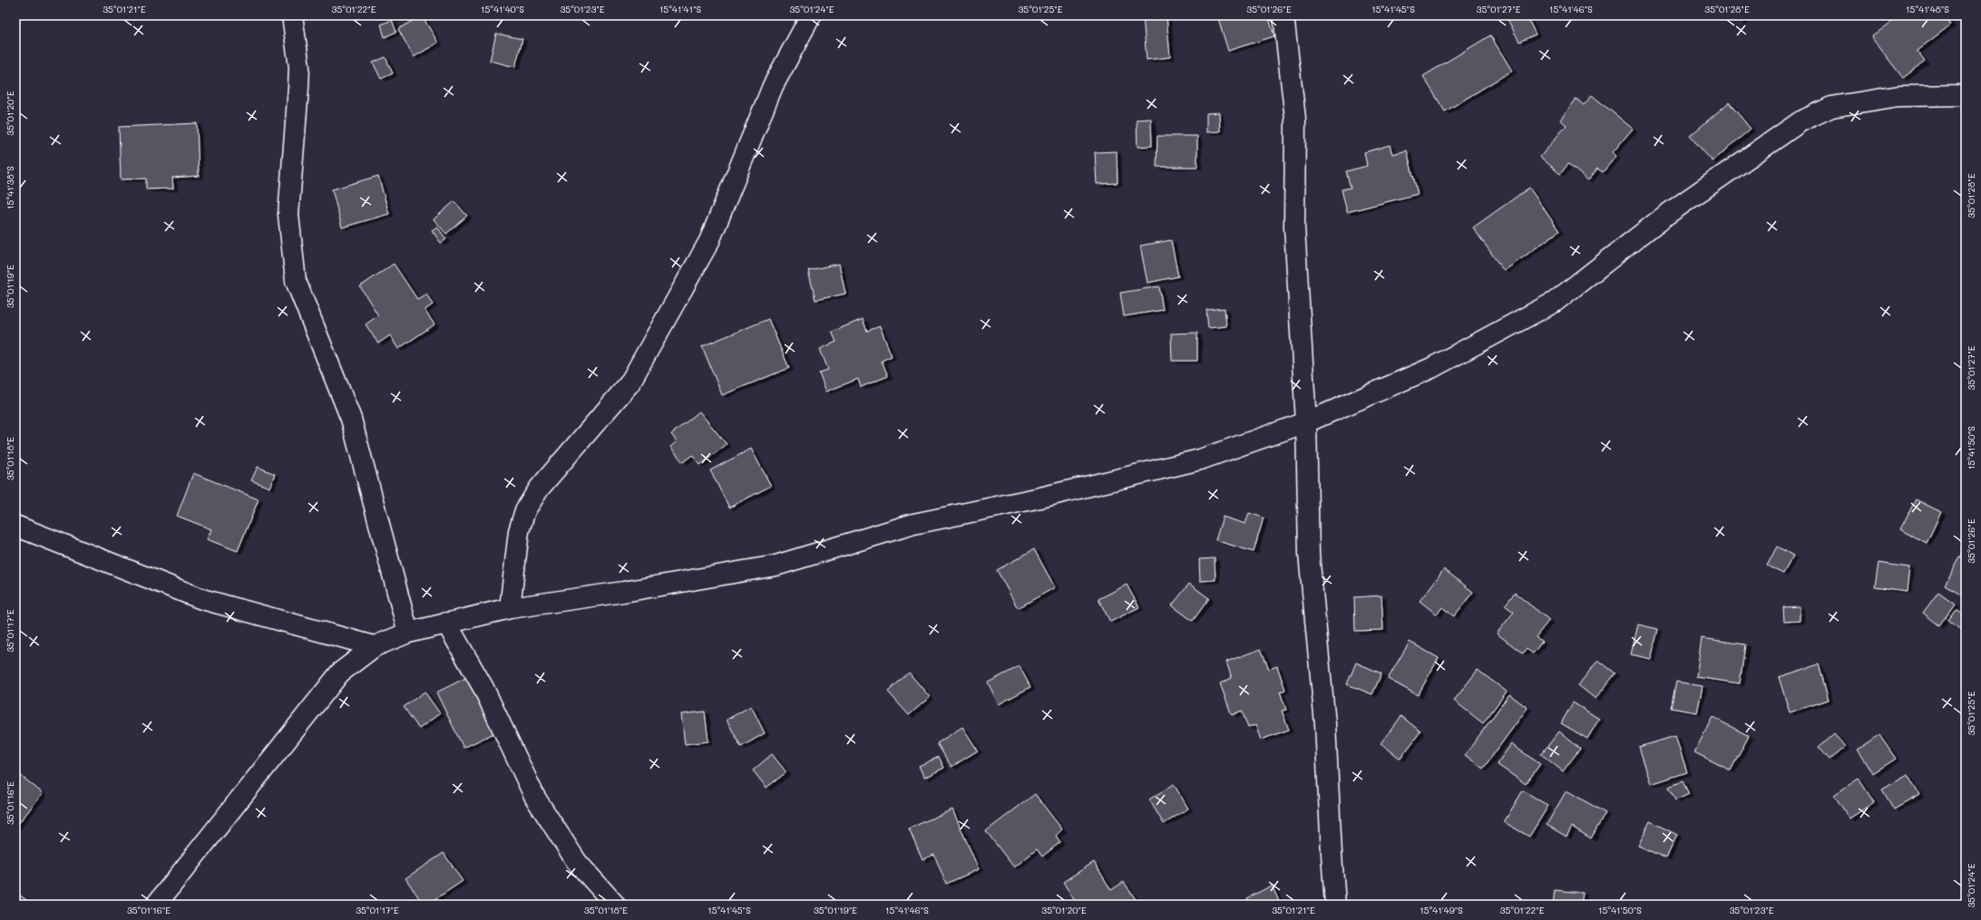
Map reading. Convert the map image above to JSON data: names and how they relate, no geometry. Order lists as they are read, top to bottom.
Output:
{
  "coordinates": [
    "35°01'21\"E",
    "35°01'22\"E",
    "15°41'40\"S",
    "35°01'23\"E",
    "15°41'41\"S",
    "35°01'24\"E",
    "35°01'25\"E",
    "35°01'26\"E",
    "15°41'45\"S",
    "35°01'27\"E",
    "15°41'46\"S",
    "35°01'28\"E",
    "15°41'48\"S",
    "35°01'20\"E",
    "15°41'38\"S",
    "35°01'19\"E",
    "15°41'50\"S",
    "35°01'18\"E",
    "35°01'17\"E",
    "35°01'16\"E",
    "15°41'49\"S"
  ]
}
